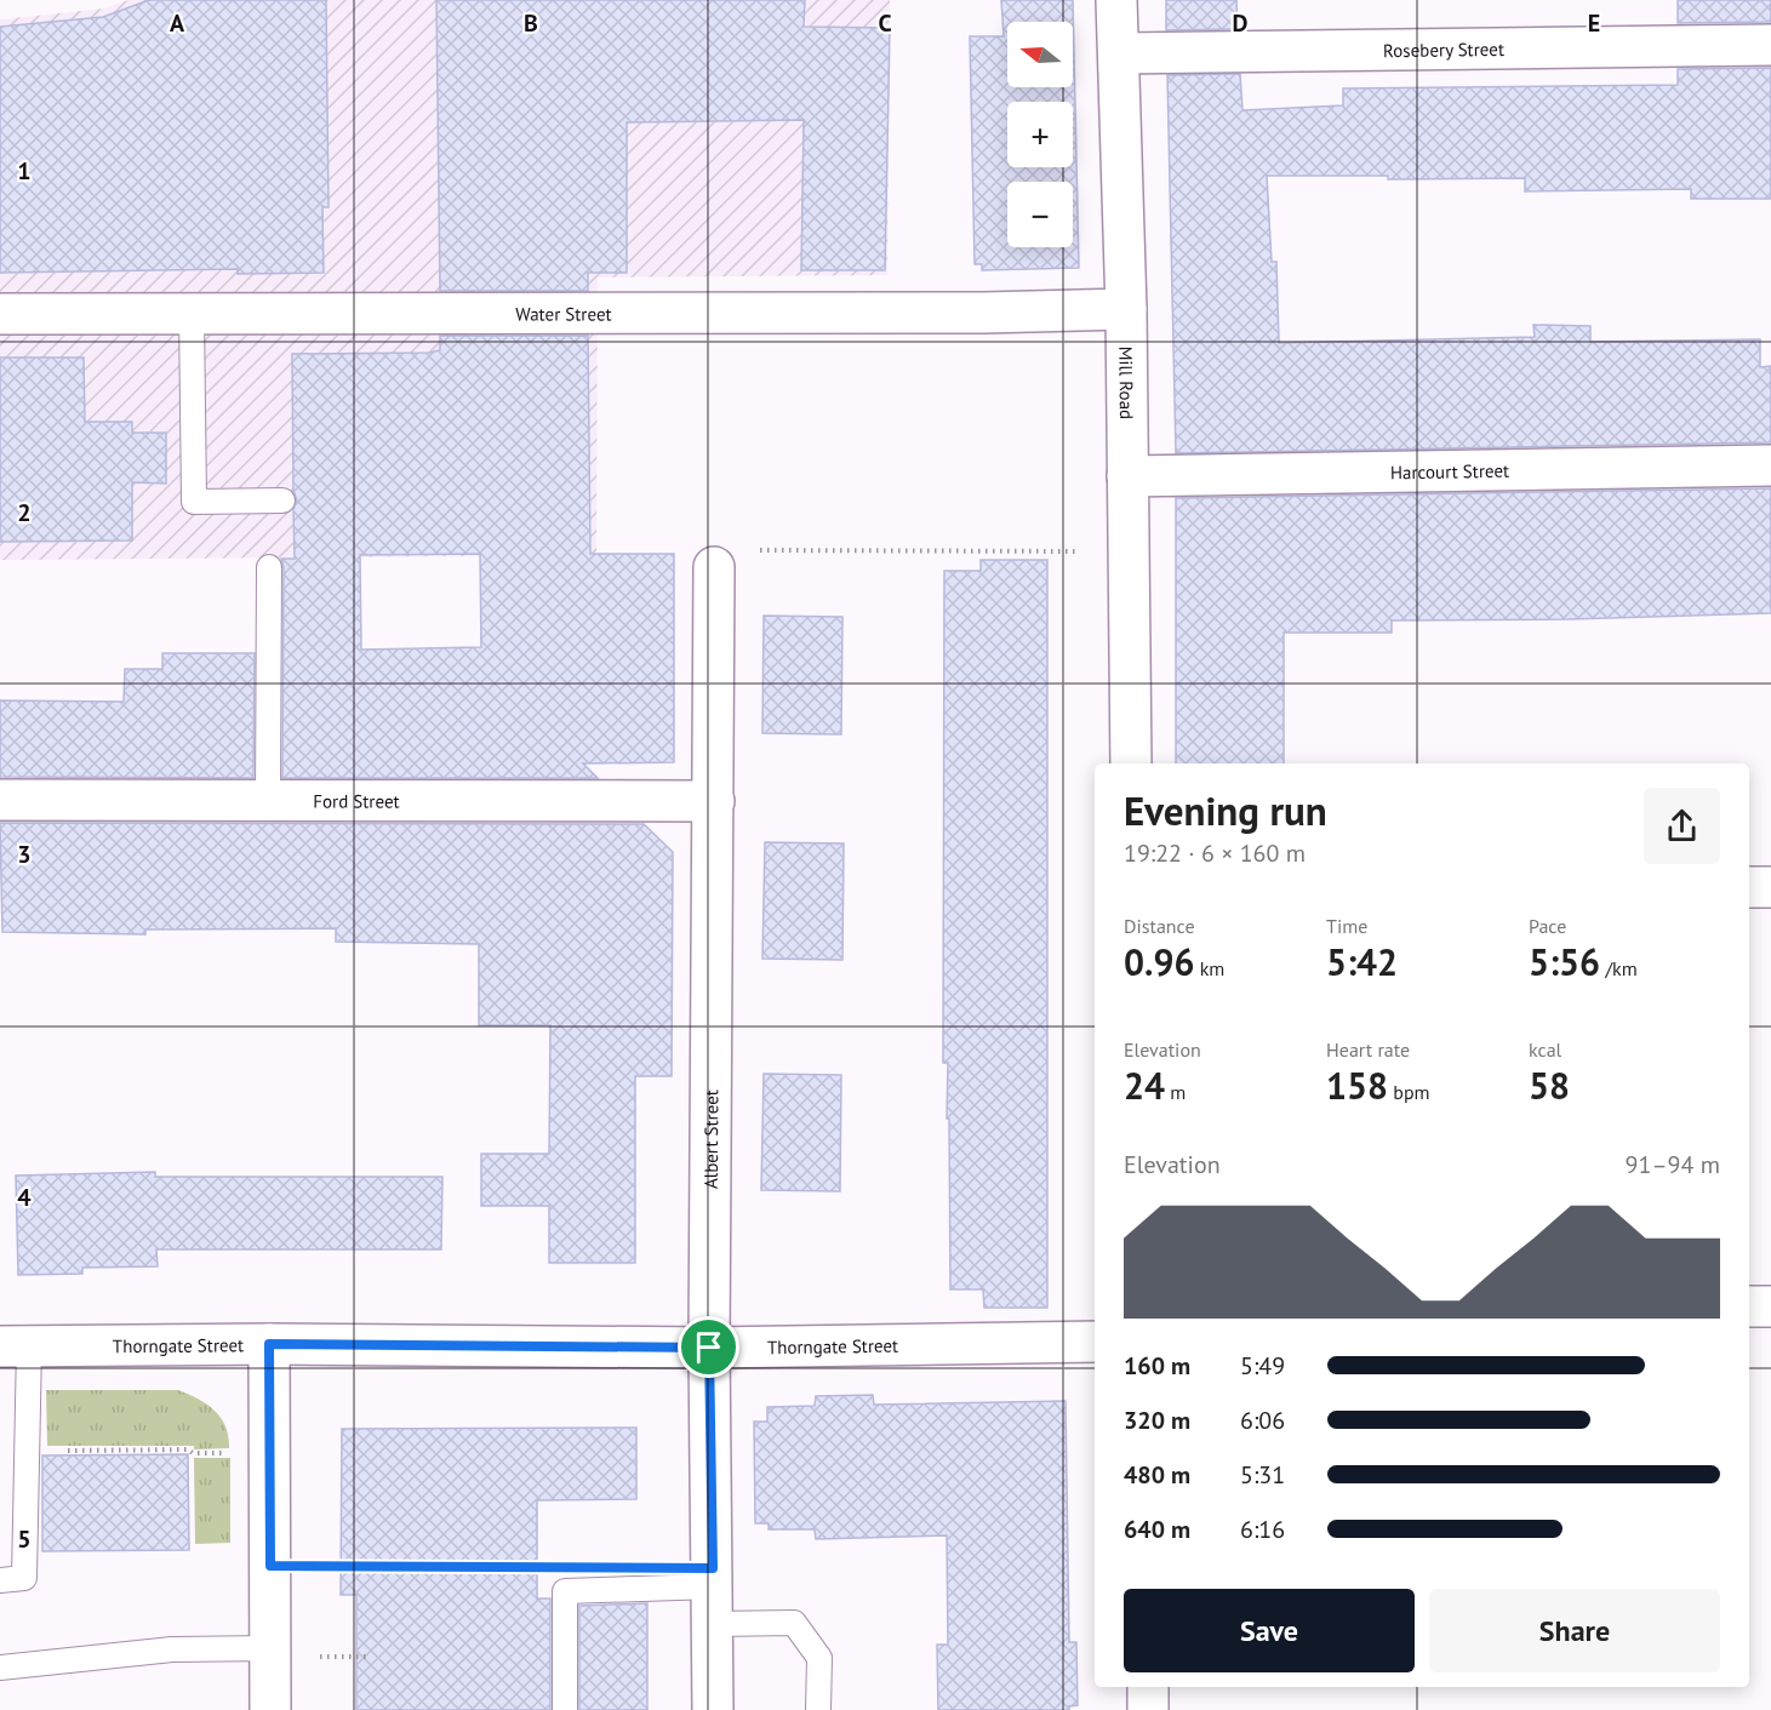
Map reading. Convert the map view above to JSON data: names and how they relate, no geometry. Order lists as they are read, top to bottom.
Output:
{
  "streets": {
    "street": [
      "Rosebery Street",
      "Water Street",
      "Mill Road",
      "Harcourt Street",
      "Ford Street",
      "Albert Street",
      "Thorngate Street"
    ]
  },
  "crossings": [
    ["Rosebery Street", "Mill Road"],
    ["Water Street", "Mill Road"],
    ["Mill Road", "Harcourt Street"],
    ["Ford Street", "Albert Street"],
    ["Albert Street", "Thorngate Street"]
  ],
  "north": "left",
  "page": {
    "map_buttons": ["+", "−"],
    "heading": ["Evening run", "19:22 · 6 × 160 m"],
    "stats": [
      ["Distance", "0.96 km"],
      ["Time", "5:42"],
      ["Pace", "5:56 /km"],
      ["Elevation", "24 m"],
      ["Heart rate", "158 bpm"],
      ["kcal", "58"]
    ],
    "chart": ["Elevation", "91–94 m"],
    "list": [
      {
        "name": "160 m",
        "note": "5:49"
      },
      {
        "name": "320 m",
        "note": "6:06"
      },
      {
        "name": "480 m",
        "note": "5:31"
      },
      {
        "name": "640 m",
        "note": "6:16"
      }
    ],
    "buttons": ["Save", "Share"]
  },
  "grid": {
    "columns": [
      "A",
      "B",
      "C",
      "D",
      "E"
    ],
    "rows": [
      "1",
      "2",
      "3",
      "4",
      "5"
    ]
  }
}
